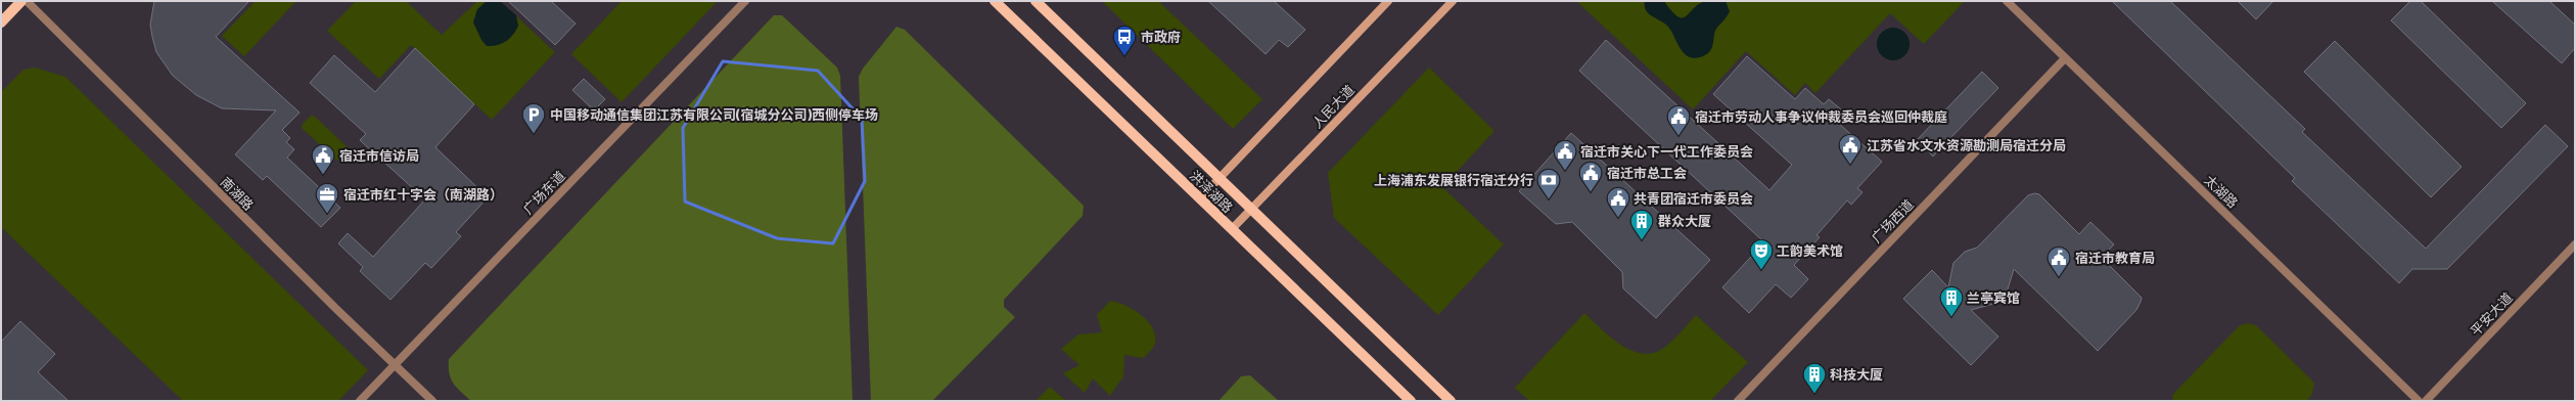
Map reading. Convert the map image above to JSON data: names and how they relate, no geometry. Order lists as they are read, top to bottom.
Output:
{
  "streets": {
    "main road": ["人民大道", "洪泽湖路"],
    "street": [
      "太湖路",
      "广场东道",
      "南湖路",
      "广场西道",
      "平安大道"
    ]
  },
  "crossings": [
    ["人民大道", "洪泽湖路"],
    ["太湖路", "广场西道"],
    ["广场东道", "南湖路"]
  ],
  "places": {
    "bus stop": ["市政府"],
    "parking": ["中国移动通信集团江苏有限公司(宿城分公司)西侧停车场"],
    "public building": [
      "宿迁市劳动人事争议仲裁委员会巡回仲裁庭",
      "江苏省水文水资源勘测局宿迁分局",
      "宿迁市关心下一代工作委员会",
      "宿迁市信访局",
      "宿迁市总工会",
      "共青团宿迁市委员会",
      "宿迁市教育局"
    ],
    "bank": ["上海浦东发展银行宿迁分行"],
    "office": ["宿迁市红十字会（南湖路）"],
    "building": ["群众大厦", "兰亭宾馆", "科技大厦"],
    "theatre": ["工韵美术馆"]
  }
}
